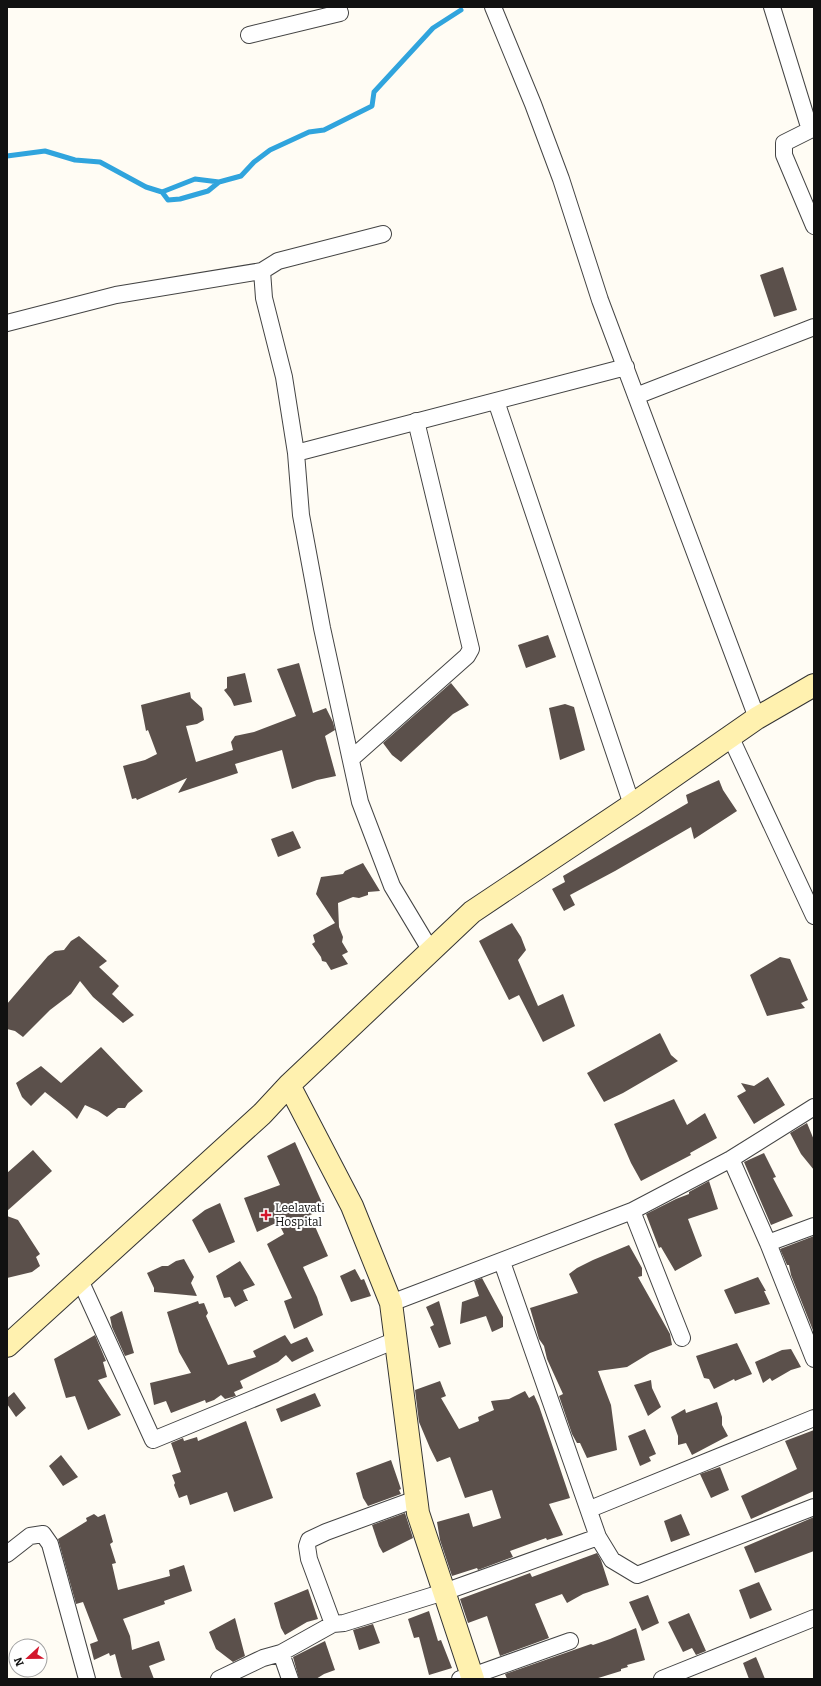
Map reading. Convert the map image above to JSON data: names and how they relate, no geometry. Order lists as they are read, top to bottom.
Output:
{
  "places": {
    "health": ["Leelavati Hospital"]
  },
  "north": "left"
}
